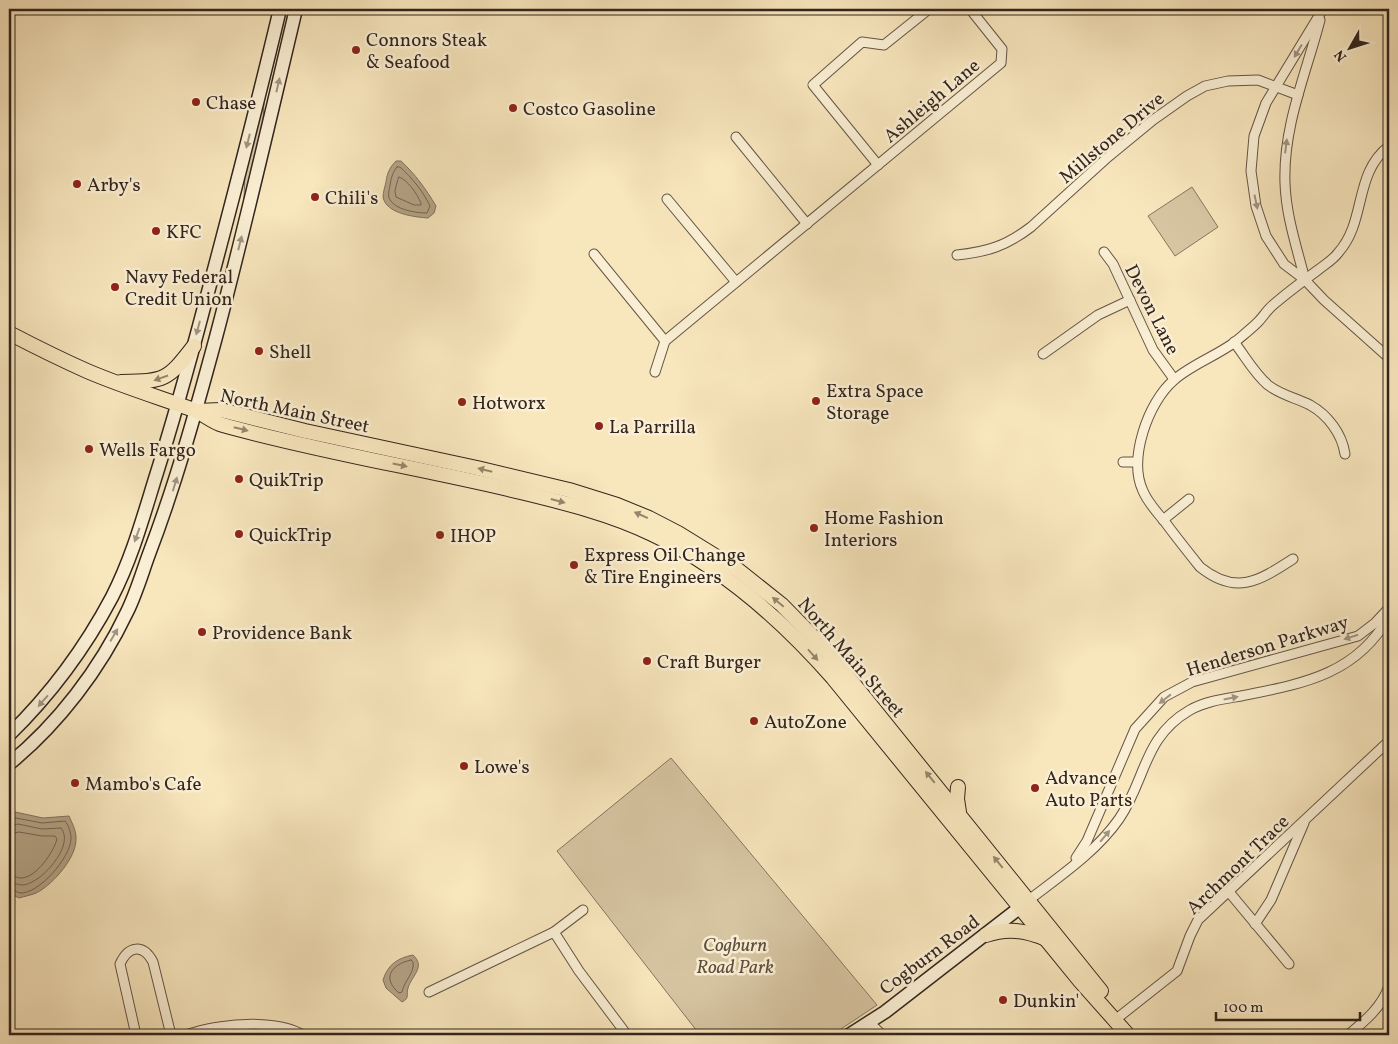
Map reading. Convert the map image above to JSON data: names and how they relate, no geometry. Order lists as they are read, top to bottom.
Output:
{
  "streets": {
    "main road": ["North Main Street"],
    "street": [
      "Ashleigh Lane",
      "Millstone Drive",
      "Devon Lane",
      "Henderson Parkway",
      "Archmont Trace",
      "Cogburn Road"
    ]
  },
  "crossings": [
    ["North Main Street", "Henderson Parkway"],
    ["North Main Street", "Archmont Trace"],
    ["North Main Street", "Cogburn Road"],
    ["Henderson Parkway", "Cogburn Road"]
  ],
  "parks": ["Cogburn Road Park"],
  "places": [
    "Connors Steak & Seafood",
    "Chase",
    "Costco Gasoline",
    "Arby's",
    "Chili's",
    "KFC",
    "Navy Federal Credit Union",
    "Shell",
    "Extra Space Storage",
    "Hotworx",
    "La Parrilla",
    "Wells Fargo",
    "QuikTrip",
    "Home Fashion Interiors",
    "QuickTrip",
    "IHOP",
    "Express Oil Change & Tire Engineers",
    "Providence Bank",
    "Craft Burger",
    "AutoZone",
    "Lowe's",
    "Mambo's Cafe",
    "Advance Auto Parts",
    "Dunkin'"
  ],
  "scale_bar": "100 m",
  "north": "bottom left"
}
